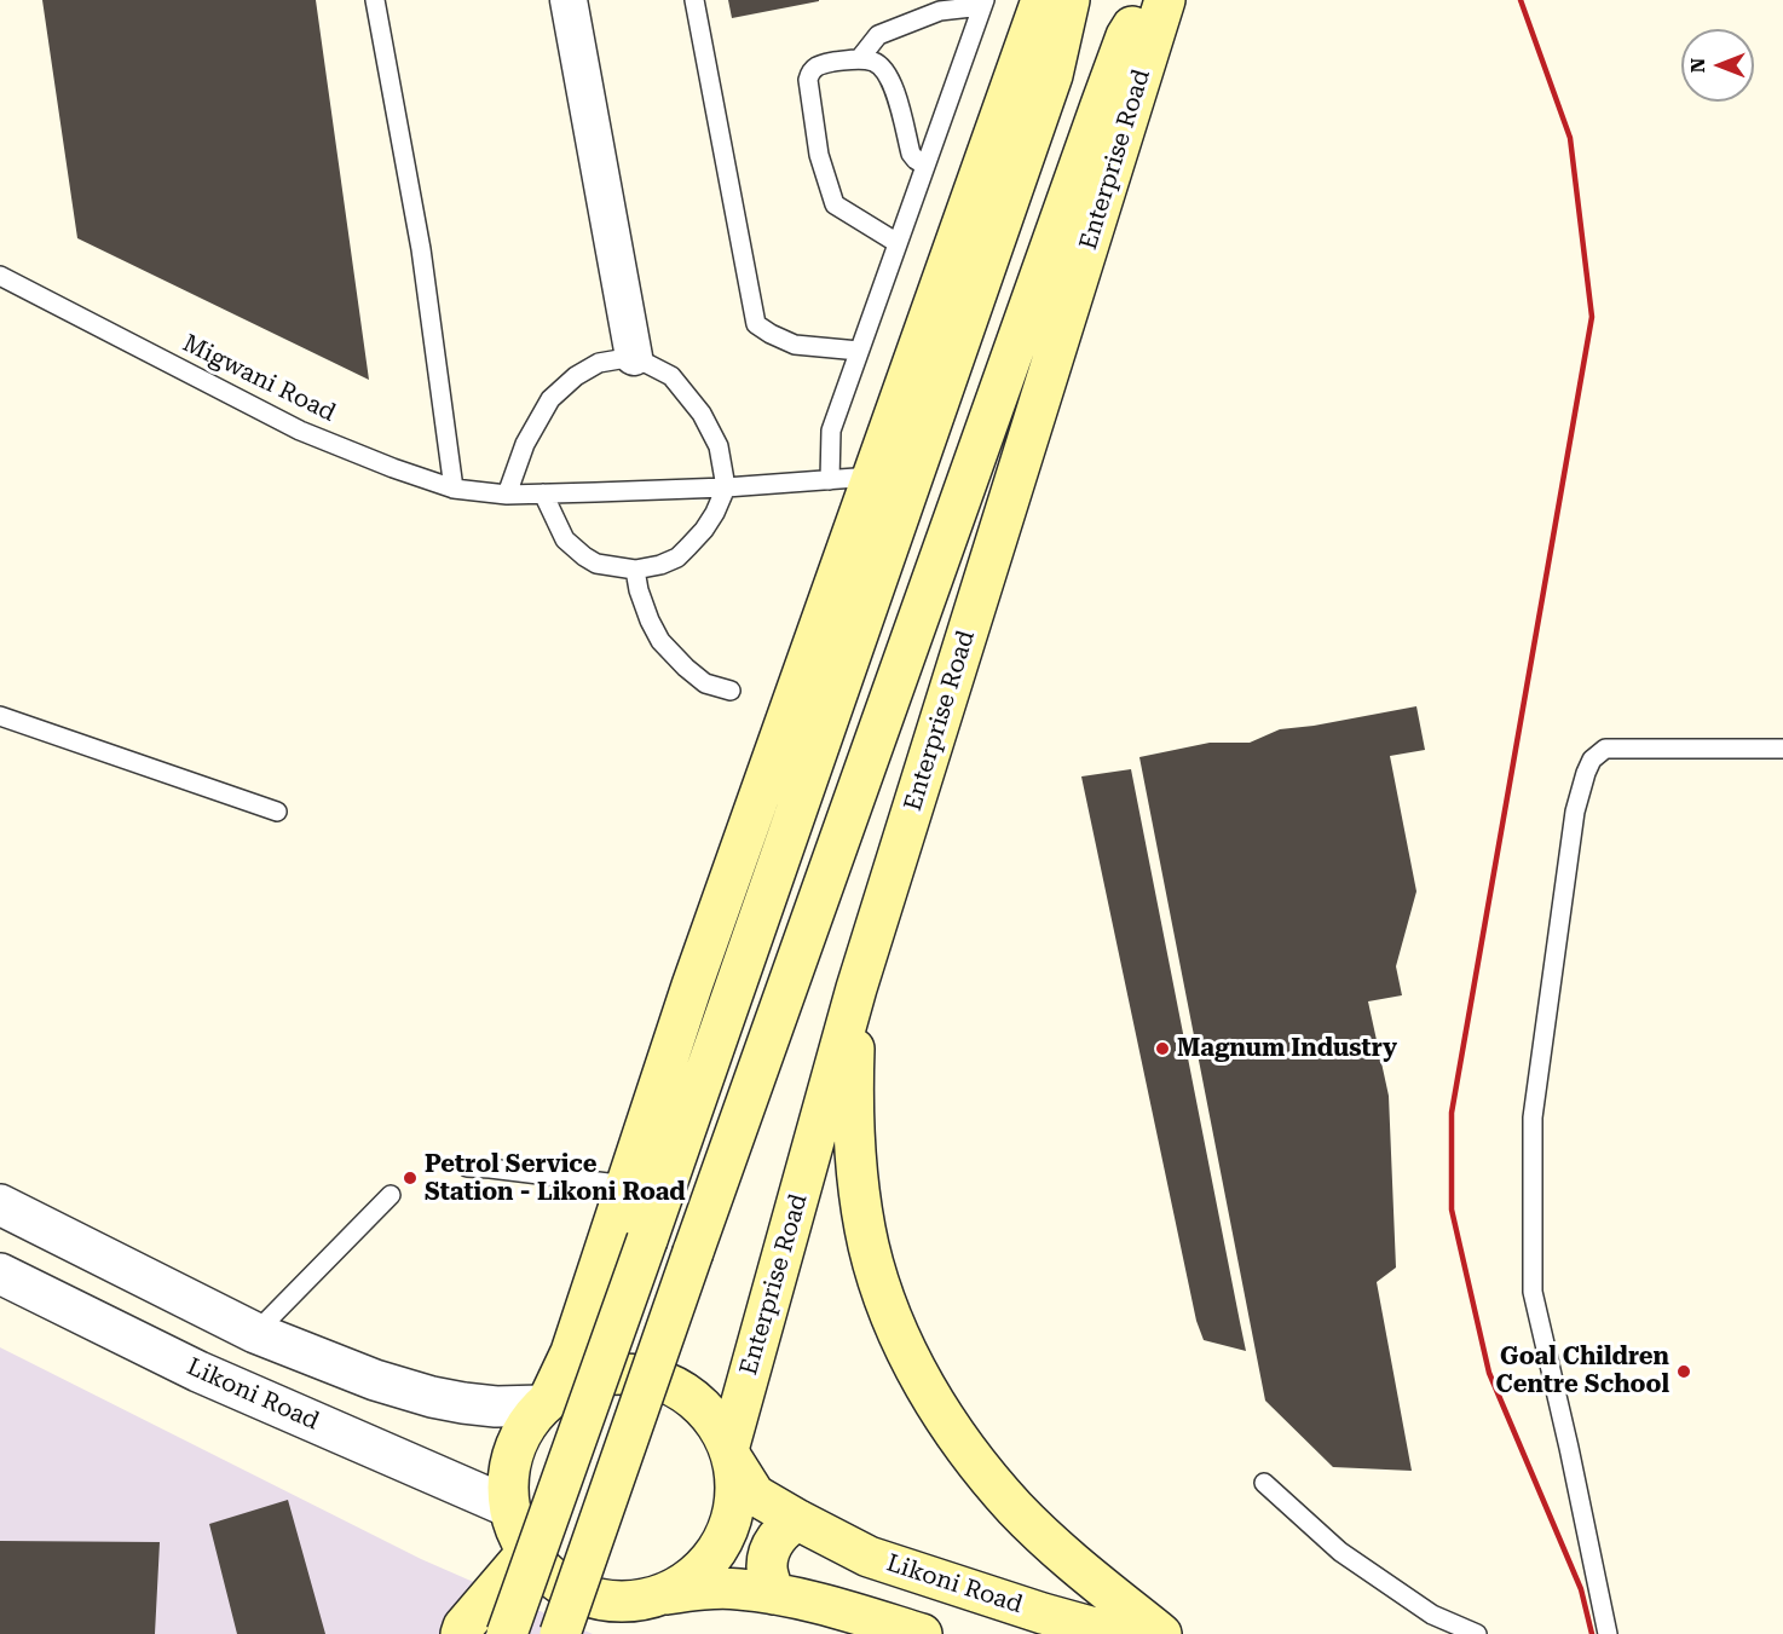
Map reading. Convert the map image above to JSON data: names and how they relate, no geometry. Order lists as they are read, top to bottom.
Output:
{
  "streets": {
    "main road": ["Enterprise Road", "Likoni Road"],
    "lane": ["Migwani Road"]
  },
  "crossings": [
    ["Enterprise Road", "Likoni Road"]
  ],
  "places": ["Magnum Industry", "Petrol Service Station - Likoni Road", "Goal Children Centre School"],
  "north": "left"
}
